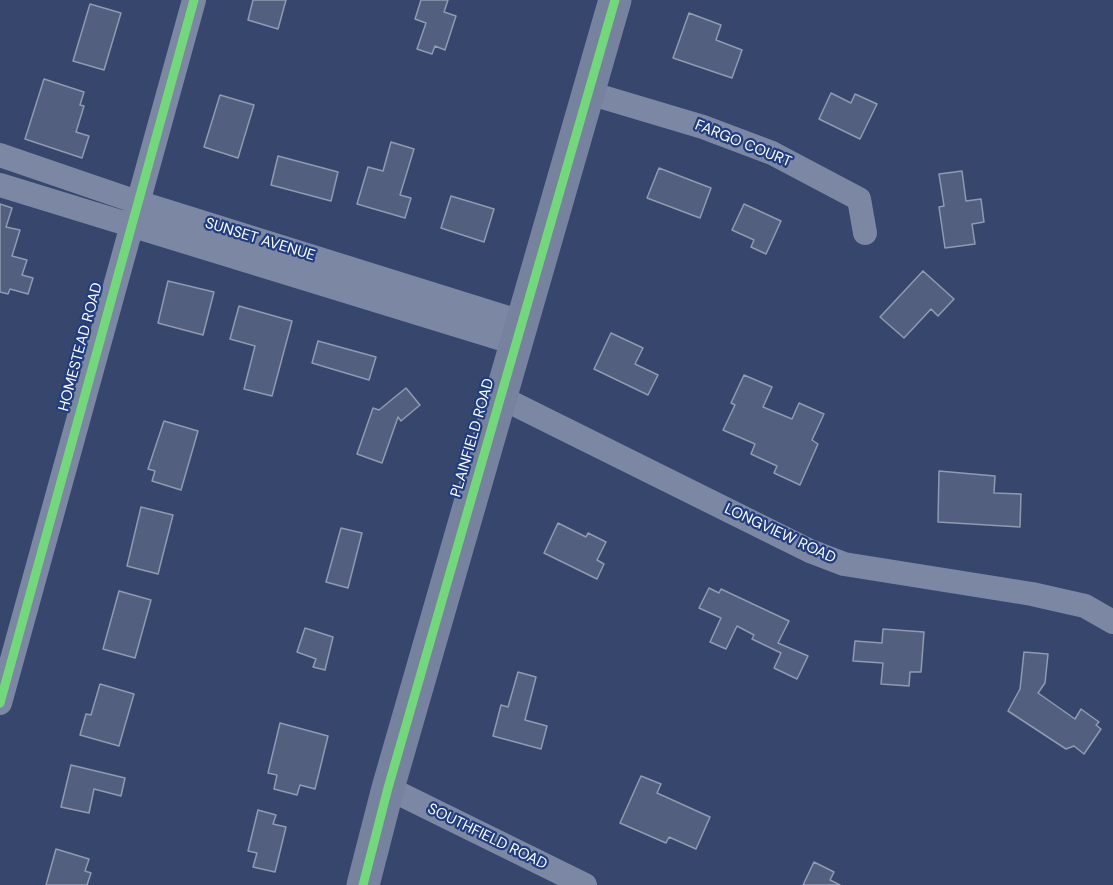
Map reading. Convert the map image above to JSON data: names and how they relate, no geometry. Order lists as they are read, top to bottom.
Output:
{
  "streets": {
    "street": [
      "FARGO COURT",
      "SUNSET AVENUE",
      "HOMESTEAD ROAD",
      "PLAINFIELD ROAD",
      "LONGVIEW ROAD",
      "SOUTHFIELD ROAD"
    ]
  },
  "crossings": [
    ["FARGO COURT", "PLAINFIELD ROAD"],
    ["SUNSET AVENUE", "HOMESTEAD ROAD"],
    ["SUNSET AVENUE", "PLAINFIELD ROAD"],
    ["PLAINFIELD ROAD", "LONGVIEW ROAD"],
    ["PLAINFIELD ROAD", "SOUTHFIELD ROAD"]
  ]
}
